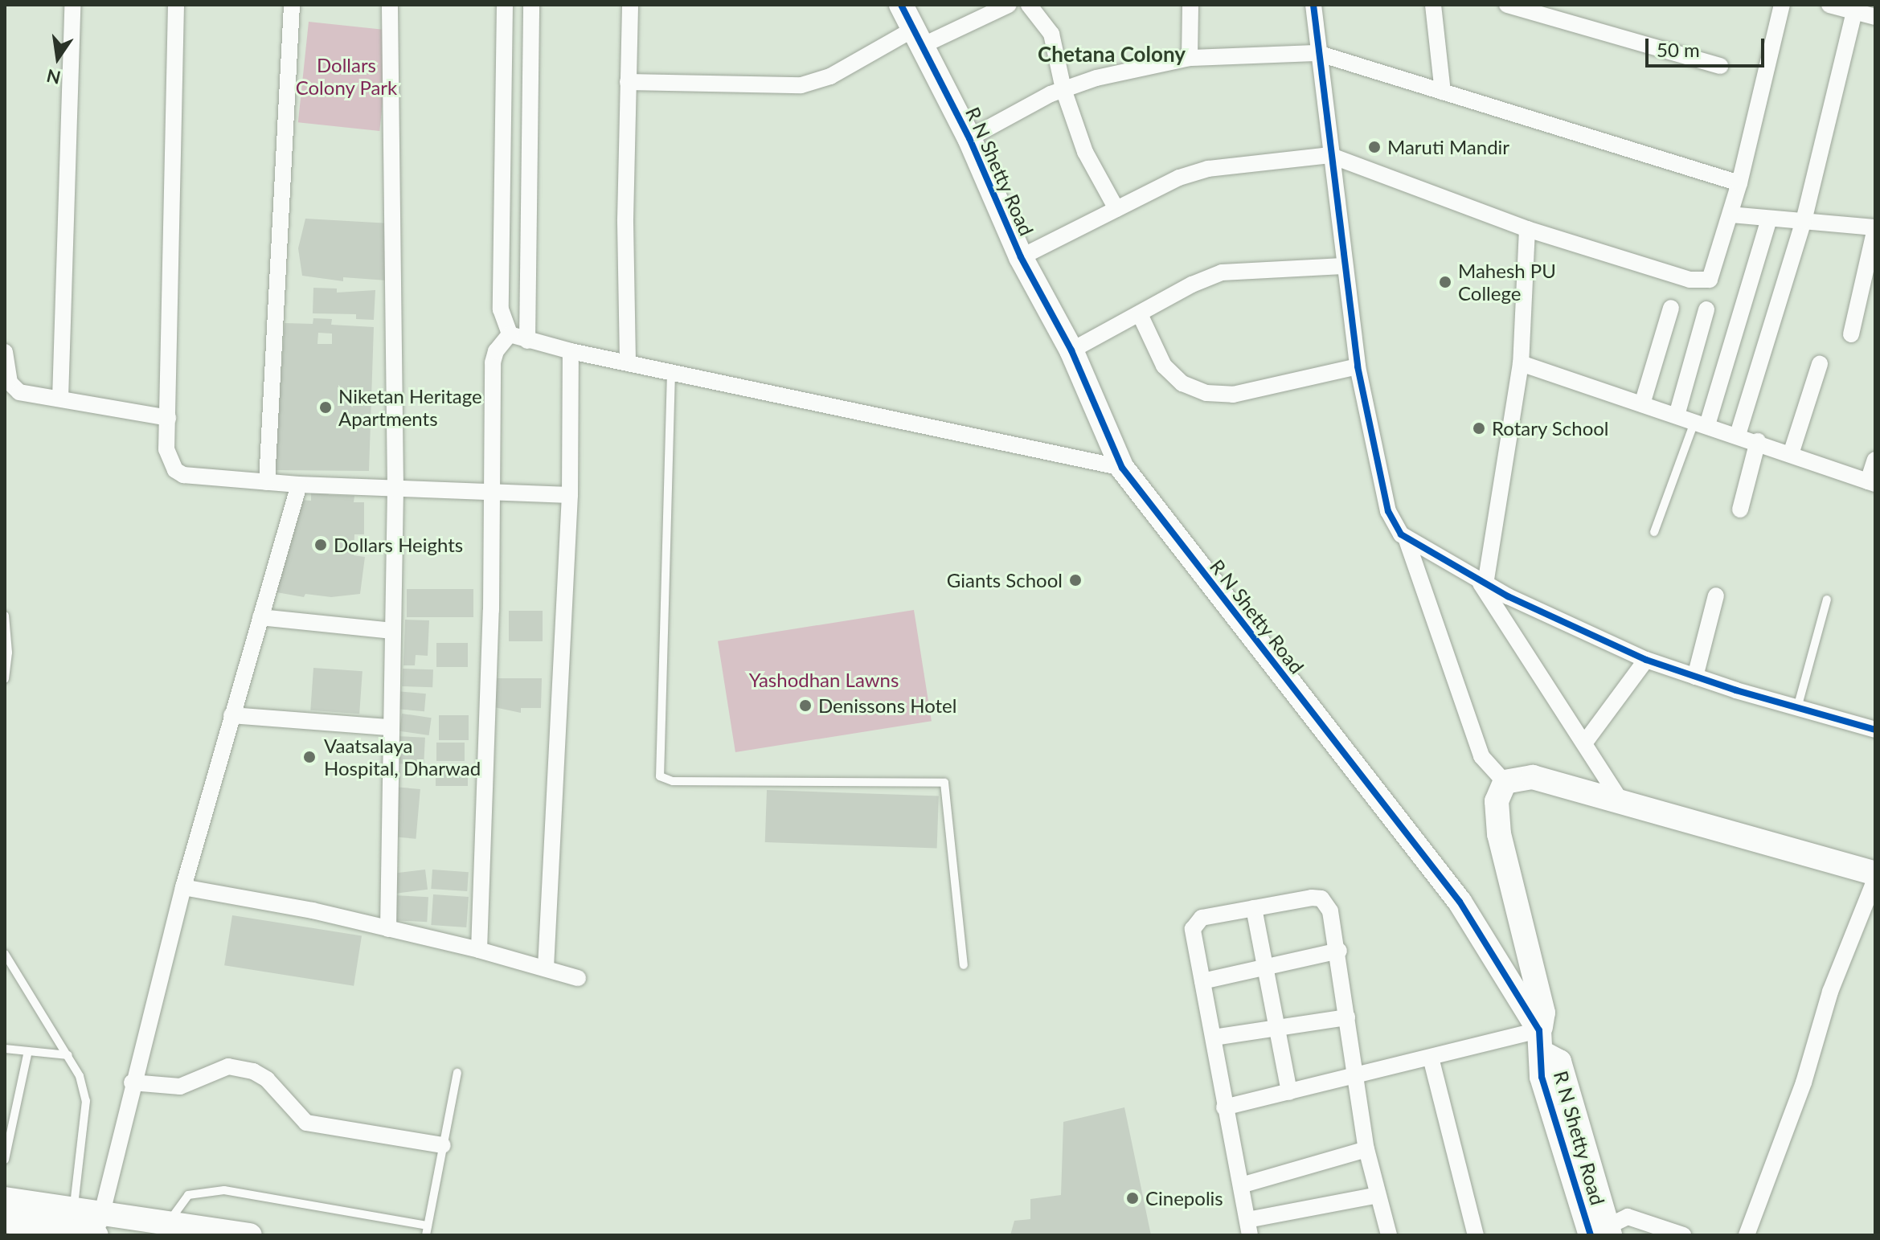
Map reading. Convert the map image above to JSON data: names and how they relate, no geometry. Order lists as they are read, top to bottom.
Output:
{
  "streets": {
    "street": ["R N Shetty Road"]
  },
  "districts": ["Chetana Colony"],
  "parks": ["Dollars Colony Park", "Yashodhan Lawns"],
  "places": [
    "Maruti Mandir",
    "Mahesh PU College",
    "Niketan Heritage Apartments",
    "Rotary School",
    "Dollars Heights",
    "Giants School",
    "Denissons Hotel",
    "Vaatsalaya Hospital, Dharwad",
    "Cinepolis"
  ],
  "scale_bar": "50 m",
  "north": "bottom"
}
